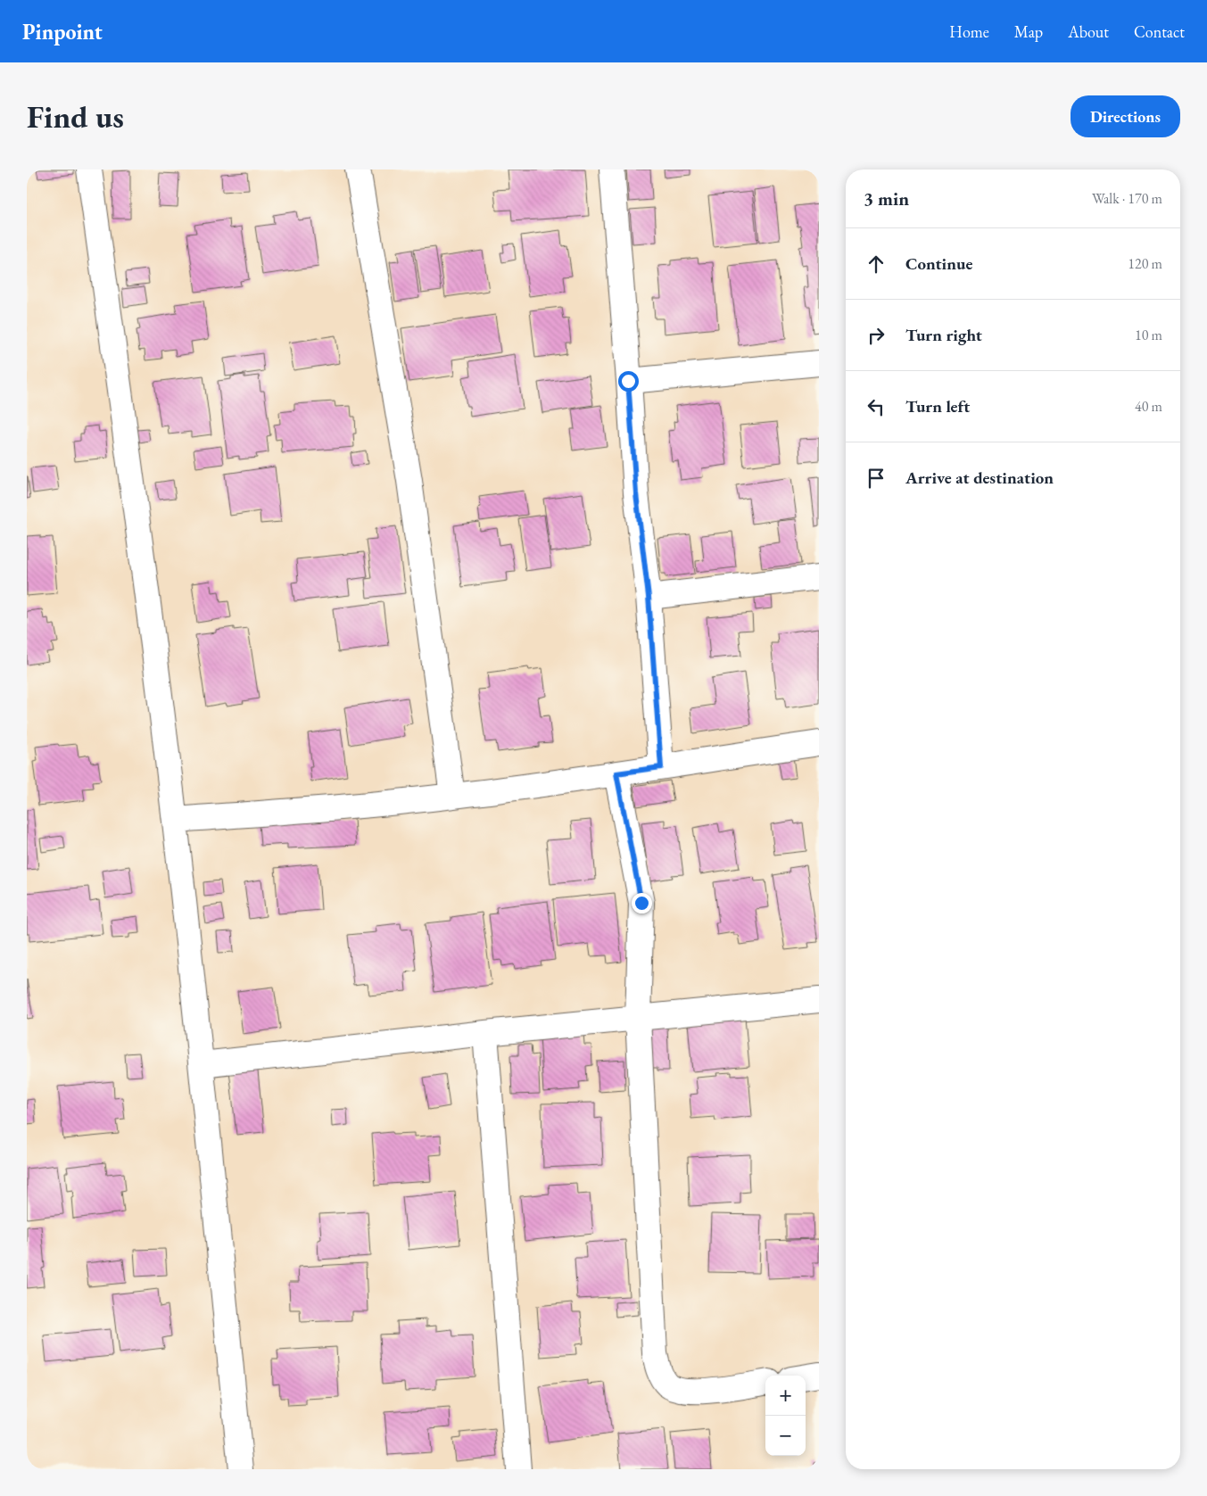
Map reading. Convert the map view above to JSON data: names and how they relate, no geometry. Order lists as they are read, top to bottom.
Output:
{
  "page": {
    "header": "Pinpoint",
    "nav": [
      "Home",
      "Map",
      "About",
      "Contact"
    ],
    "buttons": "Directions",
    "title": "Find us",
    "heading": ["3 min", "Walk · 170 m"],
    "list": [
      ["Continue", "120 m"],
      ["Turn right", "10 m"],
      ["Turn left", "40 m"],
      "Arrive at destination"
    ],
    "map_buttons": ["+", "−"]
  }
}
